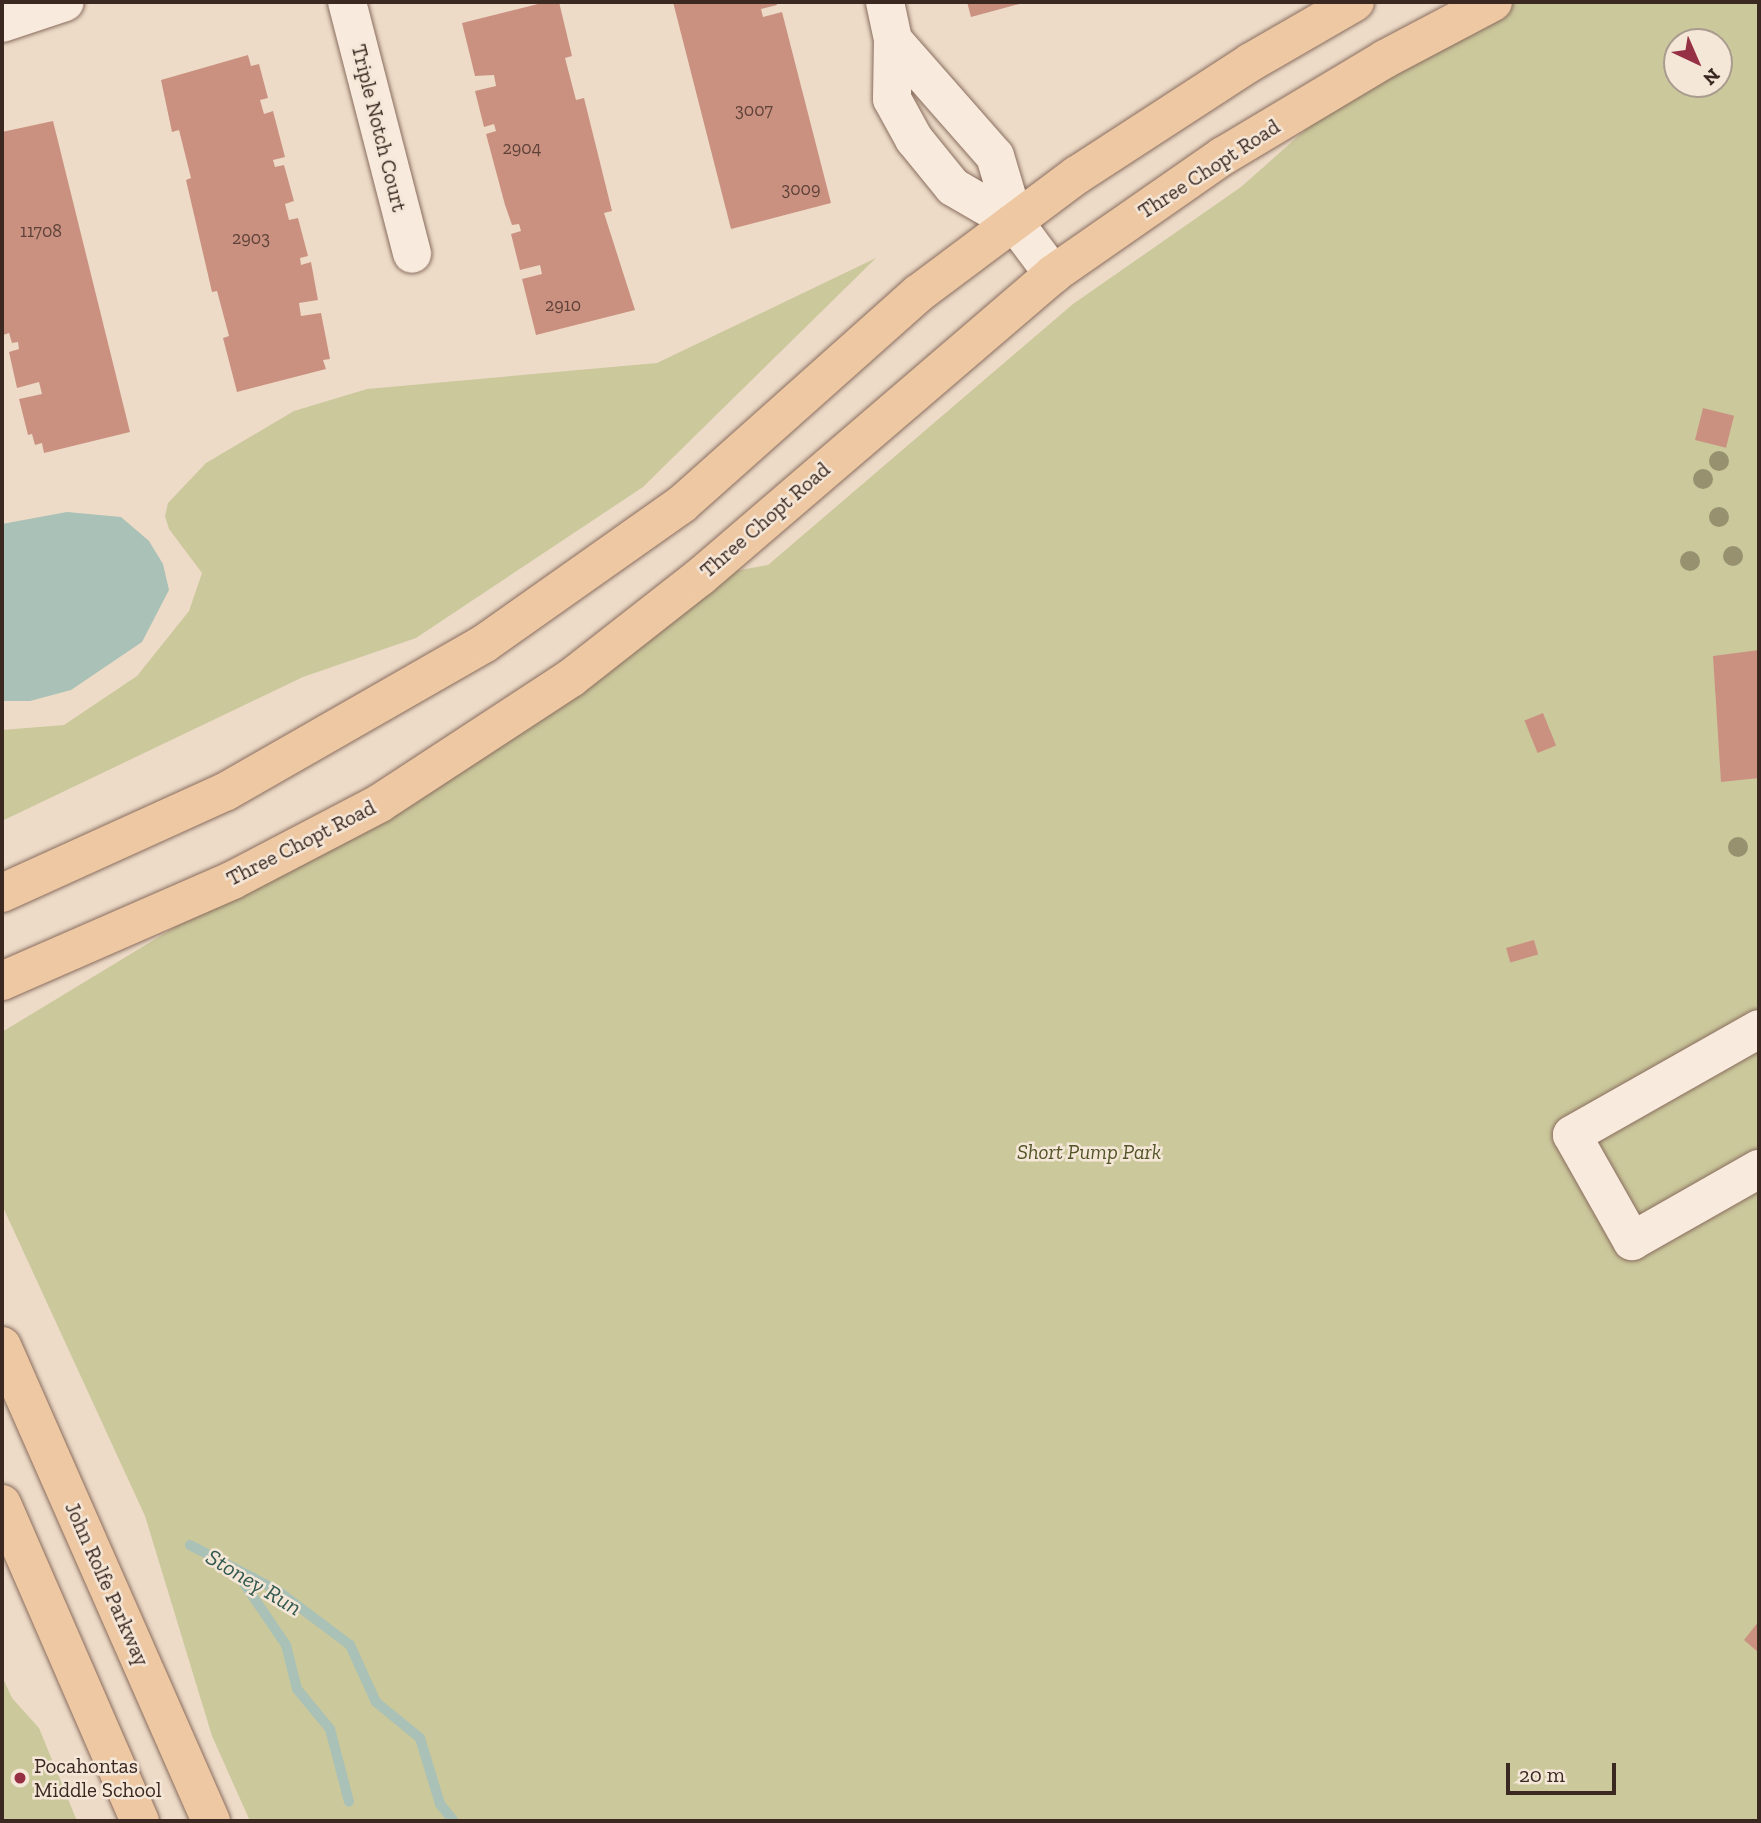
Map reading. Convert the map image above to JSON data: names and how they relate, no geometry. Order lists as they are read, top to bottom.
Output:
{
  "streets": {
    "main road": ["Three Chopt Road", "John Rolfe Parkway"],
    "street": ["Triple Notch Court"]
  },
  "water": ["Stoney Run"],
  "parks": ["Short Pump Park"],
  "places": ["Pocahontas Middle School"],
  "house_numbers": [
    "3007",
    "2904",
    "3009",
    "11708",
    "2903",
    "2910"
  ],
  "scale_bar": "20 m",
  "north": "bottom right"
}
